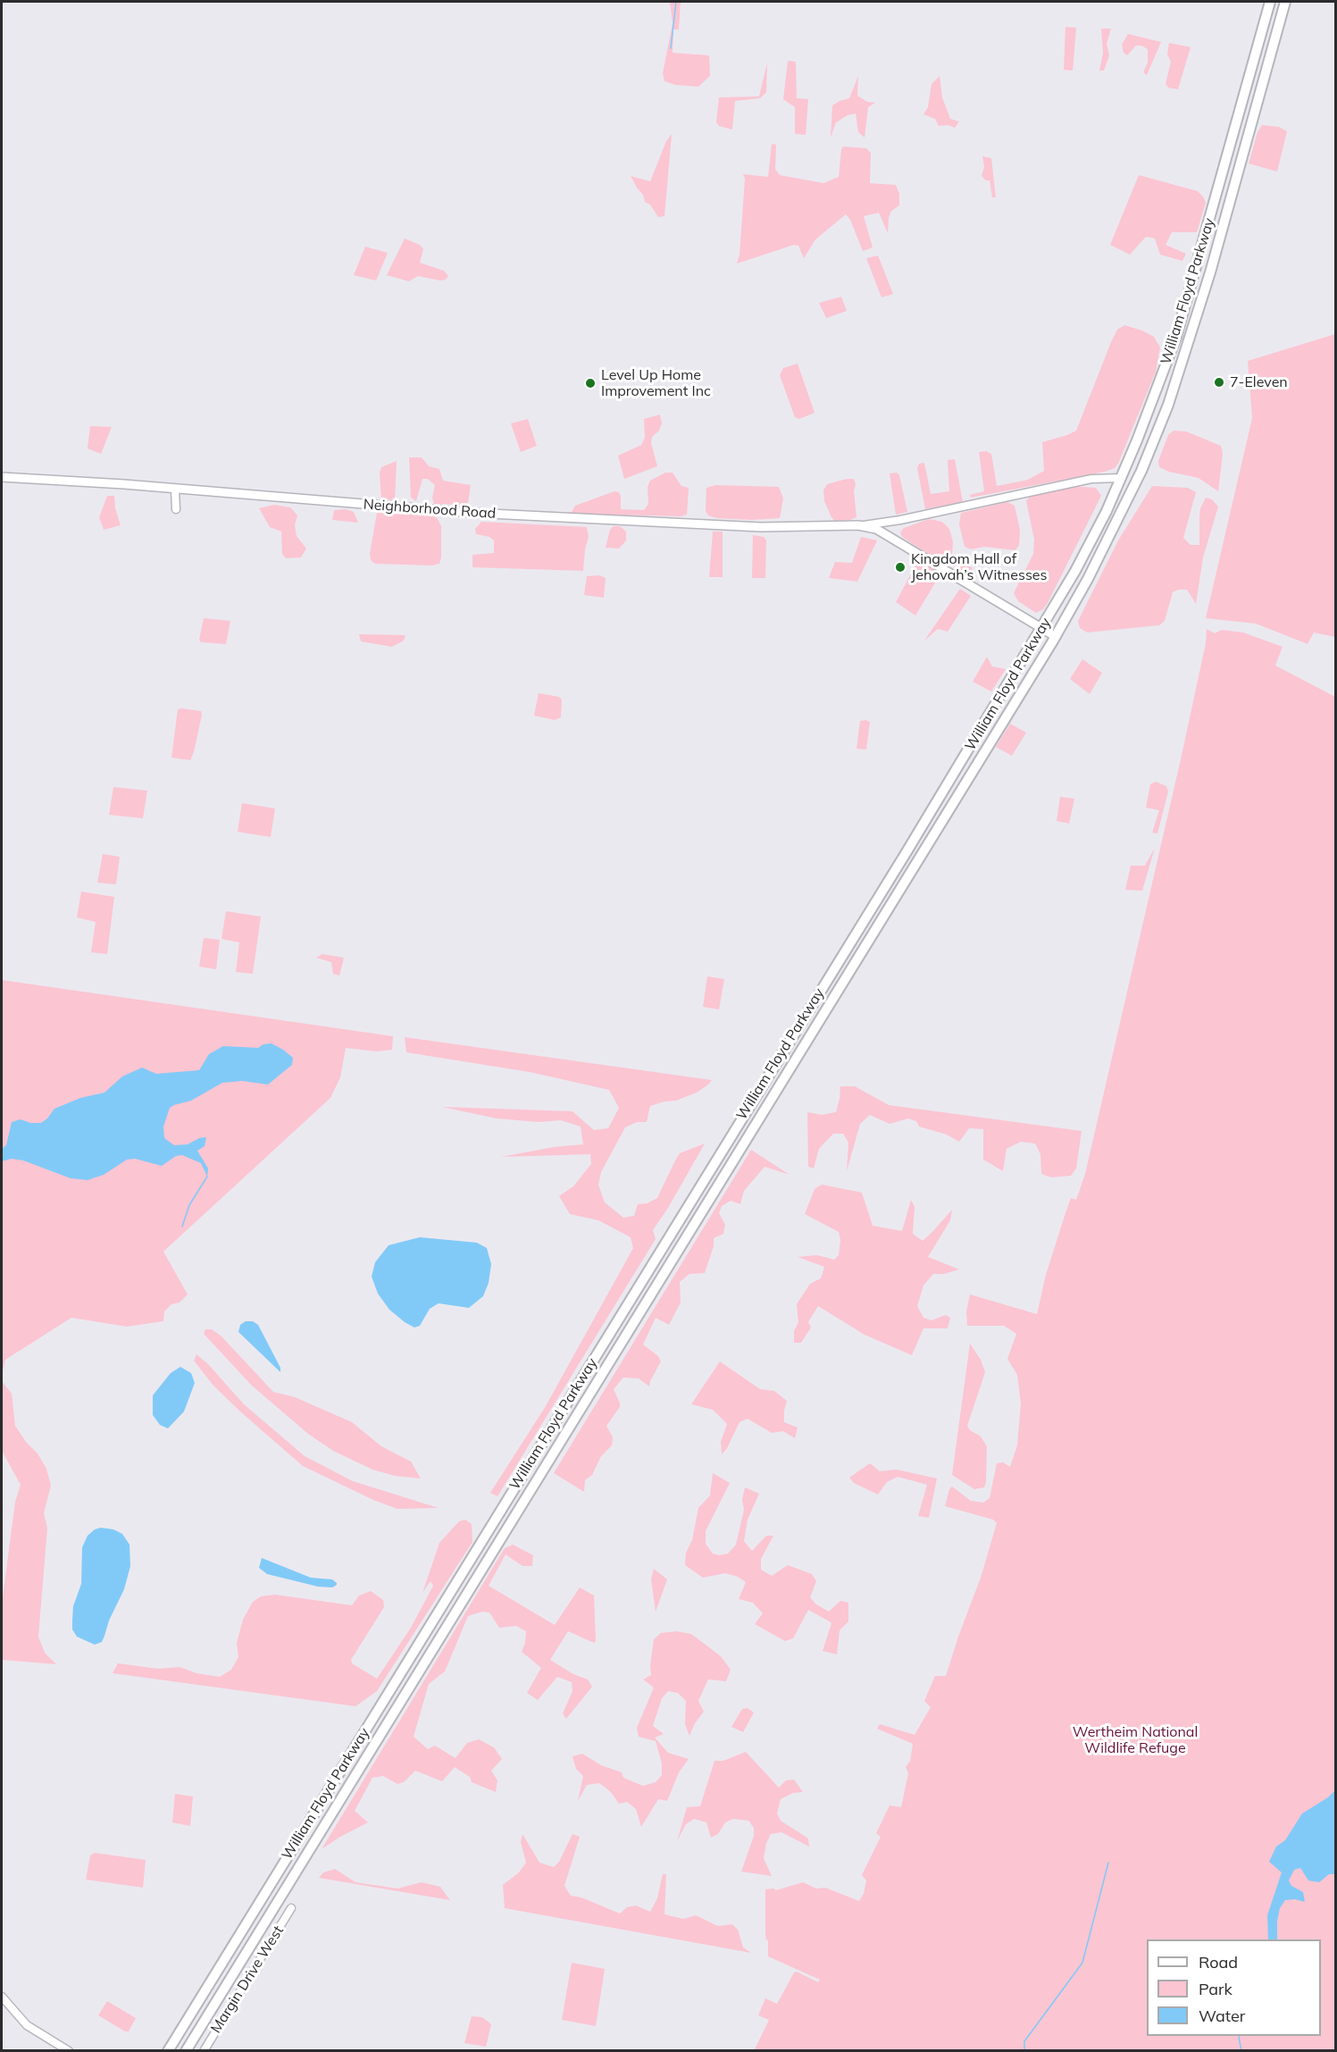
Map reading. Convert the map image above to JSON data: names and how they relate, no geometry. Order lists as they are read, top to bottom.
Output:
{
  "streets": {
    "highway": ["William Floyd Parkway"],
    "main road": ["Neighborhood Road"],
    "street": ["Margin Drive West"]
  },
  "crossings": [
    ["William Floyd Parkway", "Neighborhood Road"]
  ],
  "parks": ["Wertheim National Wildlife Refuge"],
  "places": ["7-Eleven", "Level Up Home Improvement Inc", "Kingdom Hall of Jehovah’s Witnesses"],
  "legend": ["Road", "Park", "Water"]
}
